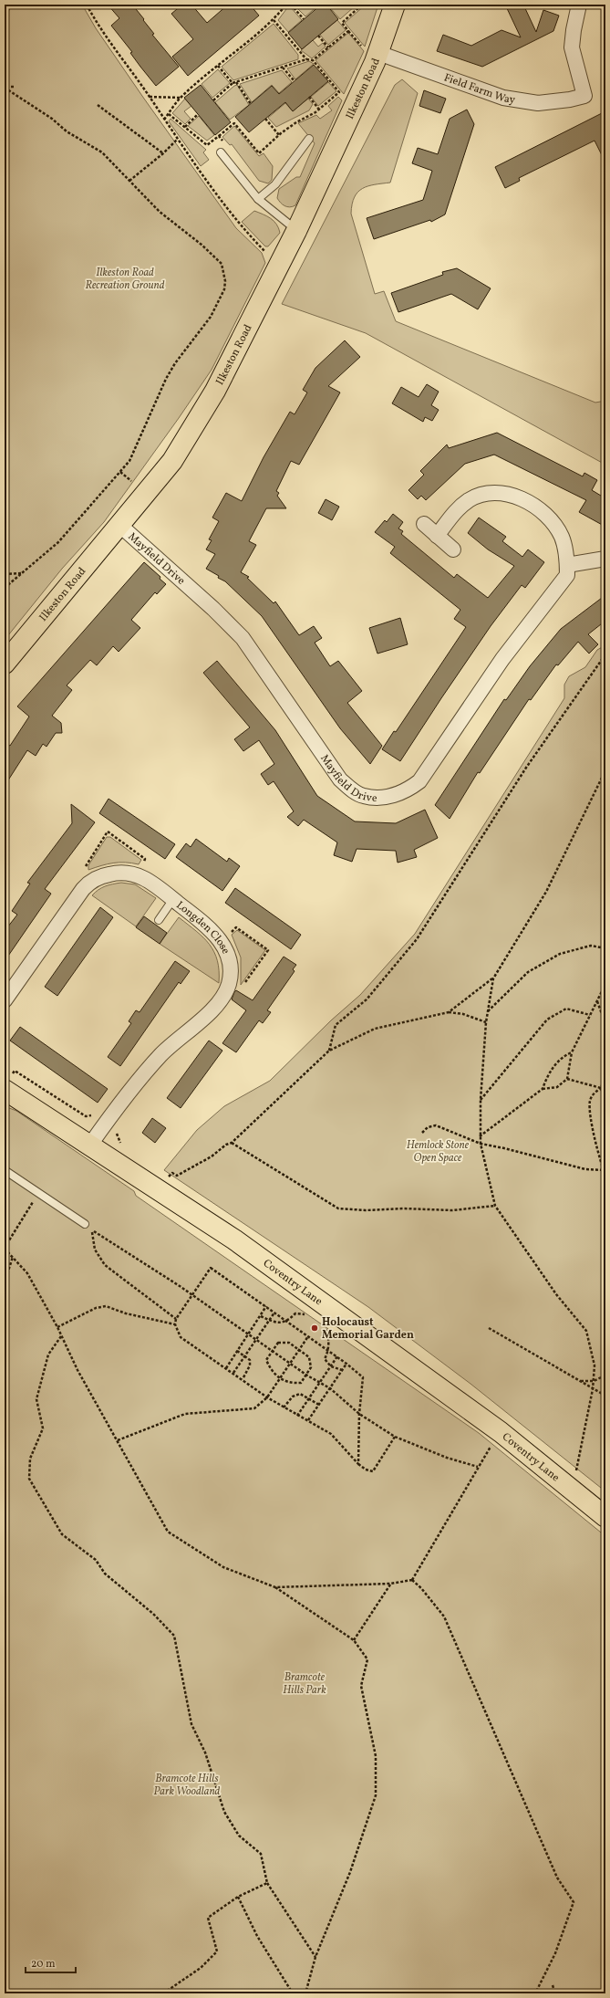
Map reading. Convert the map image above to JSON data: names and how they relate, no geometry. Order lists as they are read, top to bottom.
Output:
{
  "streets": {
    "main road": ["Ilkeston Road", "Coventry Lane"],
    "street": ["Field Farm Way", "Mayfield Drive", "Longden Close"]
  },
  "crossings": [
    ["Field Farm Way", "Ilkeston Road"],
    ["Ilkeston Road", "Mayfield Drive"],
    ["Longden Close", "Coventry Lane"]
  ],
  "parks": [
    "Ilkeston Road Recreation Ground",
    "Hemlock Stone Open Space",
    "Bramcote Hills Park",
    "Bramcote Hills Park Woodland"
  ],
  "places": ["Holocaust Memorial Garden"],
  "scale_bar": "20 m"
}
